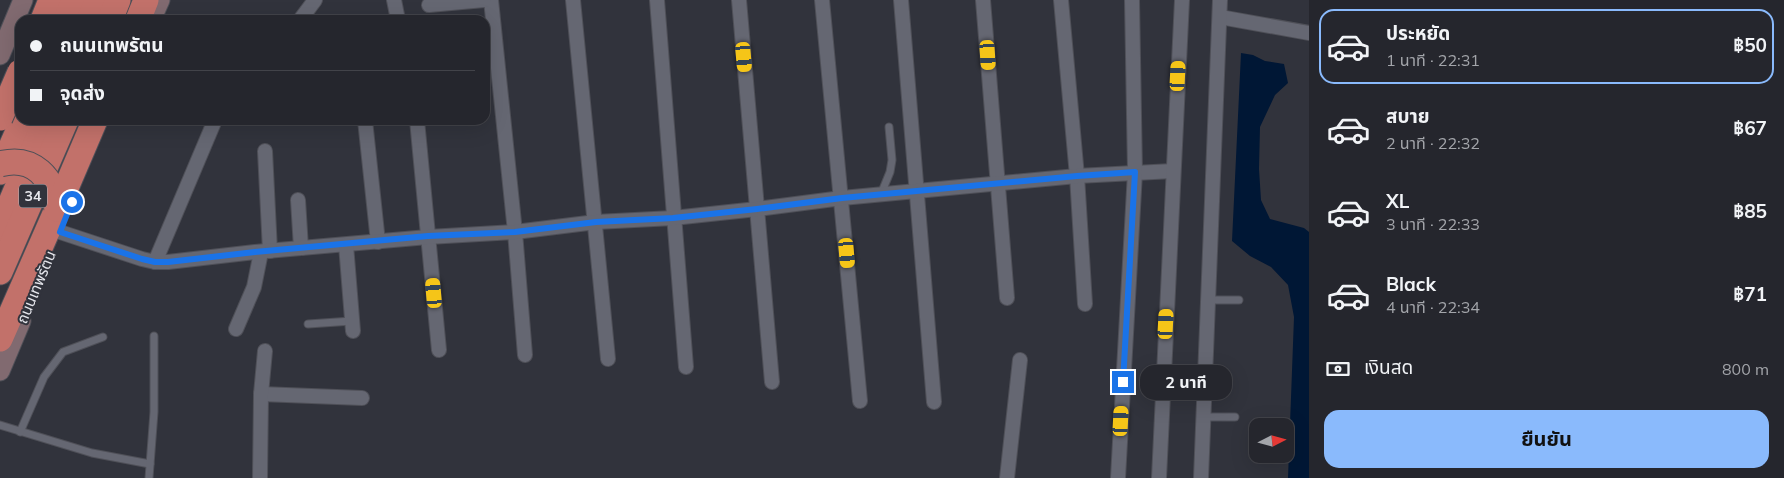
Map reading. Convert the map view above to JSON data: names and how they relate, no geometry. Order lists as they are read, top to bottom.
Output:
{
  "streets": {
    "highway": ["34"],
    "main road": ["ถนนเทพรัตน"]
  },
  "north": "right",
  "page": {
    "list": [
      {
        "name": "ประหยัด",
        "note": "1 นาที · 22:31",
        "value": "฿50"
      },
      {
        "name": "สบาย",
        "note": "2 นาที · 22:32",
        "value": "฿67"
      },
      {
        "name": "XL",
        "note": "3 นาที · 22:33",
        "value": "฿85"
      },
      {
        "name": "Black",
        "note": "4 นาที · 22:34",
        "value": "฿71"
      }
    ],
    "banner": ["ถนนเทพรัตน", "จุดส่ง"],
    "pay": ["เงินสด", "800 m"],
    "bubble": "2 นาที",
    "buttons": "ยืนยัน"
  }
}
